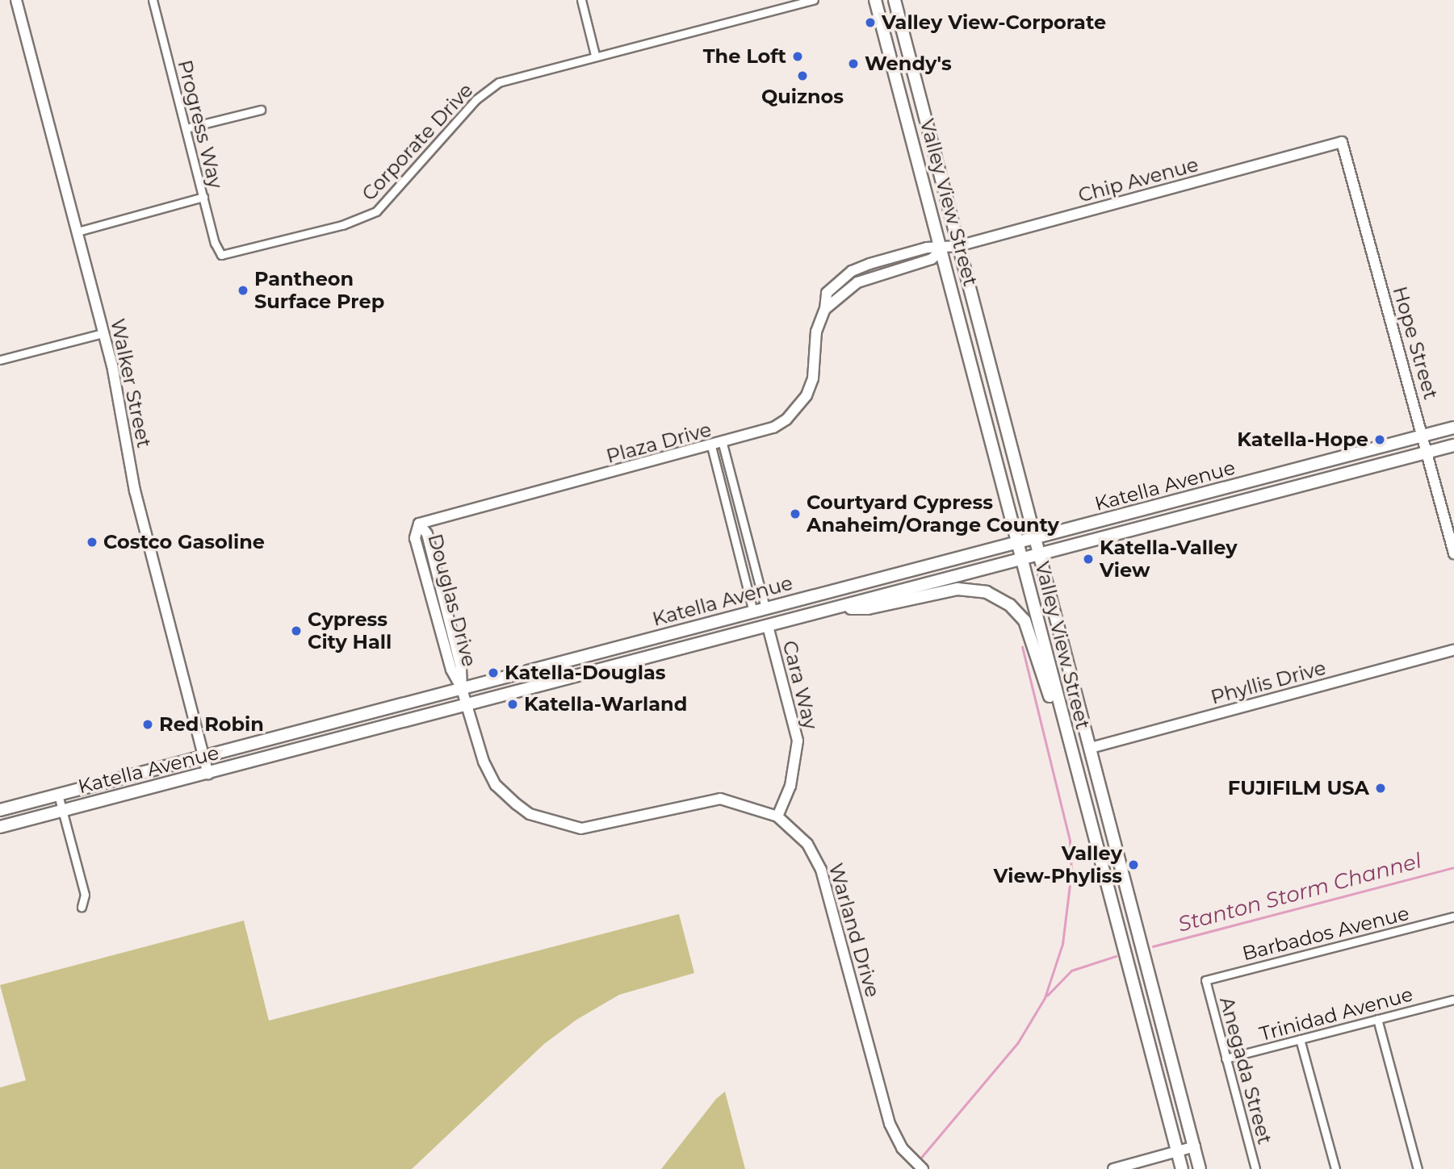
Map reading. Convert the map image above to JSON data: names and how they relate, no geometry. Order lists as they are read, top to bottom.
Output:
{
  "streets": {
    "main road": ["Valley View Street", "Katella Avenue"],
    "street": [
      "Progress Way",
      "Corporate Drive",
      "Chip Avenue",
      "Hope Street",
      "Walker Street",
      "Plaza Drive",
      "Douglas Drive",
      "Phyllis Drive",
      "Cara Way",
      "Warland Drive",
      "Barbados Avenue",
      "Trinidad Avenue",
      "Anegada Street"
    ]
  },
  "crossings": [
    ["Progress Way", "Corporate Drive"],
    ["Chip Avenue", "Valley View Street"],
    ["Chip Avenue", "Hope Street"],
    ["Chip Avenue", "Plaza Drive"],
    ["Valley View Street", "Plaza Drive"],
    ["Valley View Street", "Katella Avenue"],
    ["Valley View Street", "Phyllis Drive"],
    ["Hope Street", "Katella Avenue"],
    ["Walker Street", "Katella Avenue"],
    ["Plaza Drive", "Douglas Drive"],
    ["Katella Avenue", "Douglas Drive"],
    ["Katella Avenue", "Cara Way"],
    ["Katella Avenue", "Warland Drive"],
    ["Douglas Drive", "Warland Drive"],
    ["Cara Way", "Warland Drive"],
    ["Barbados Avenue", "Anegada Street"],
    ["Trinidad Avenue", "Anegada Street"]
  ],
  "water": ["Stanton Storm Channel"],
  "places": [
    "Valley View-Corporate",
    "The Loft",
    "Wendy's",
    "Quiznos",
    "Pantheon Surface Prep",
    "Katella-Hope",
    "Courtyard Cypress Anaheim/Orange County",
    "Costco Gasoline",
    "Katella-Valley View",
    "Cypress City Hall",
    "Katella-Douglas",
    "Katella-Warland",
    "Red Robin",
    "FUJIFILM USA",
    "Valley View-Phyliss"
  ]
}
